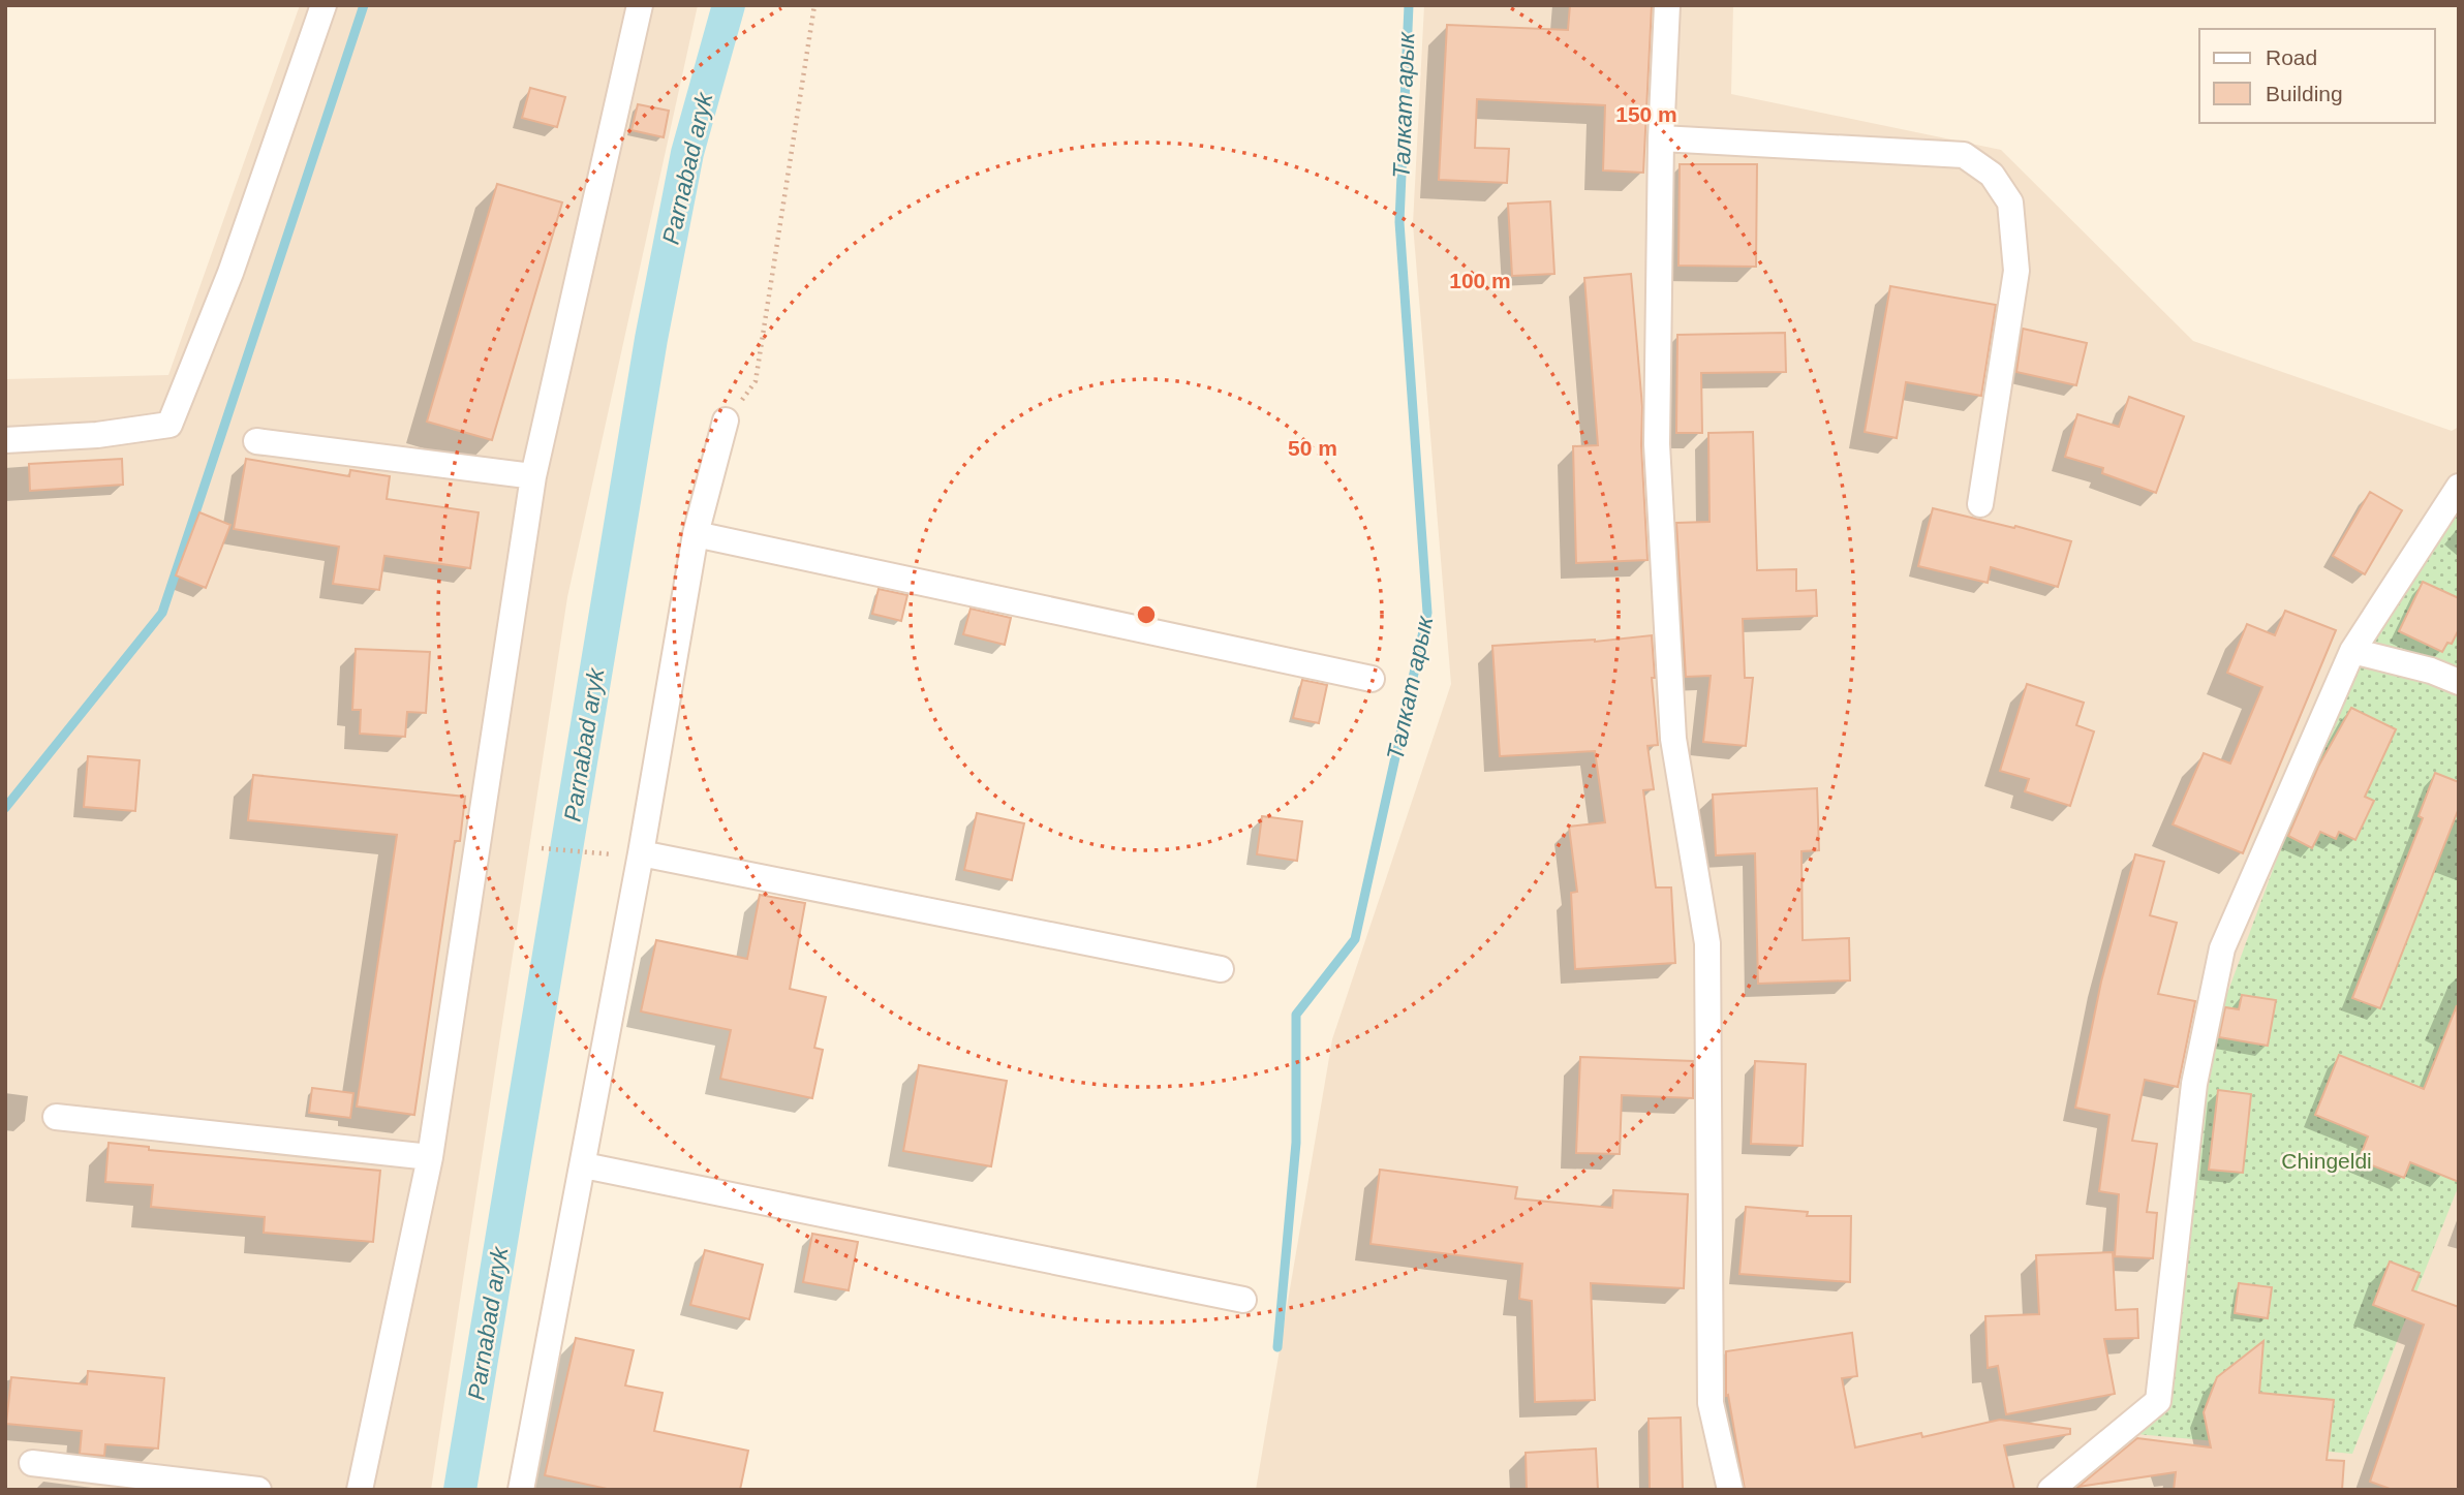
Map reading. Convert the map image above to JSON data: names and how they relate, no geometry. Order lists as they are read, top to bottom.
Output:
{
  "water": ["Талкат арык", "Parnabad aryk"],
  "parks": ["Chingeldi"],
  "legend": ["Road", "Building"],
  "rings": ["150 m", "100 m", "50 m"]
}
